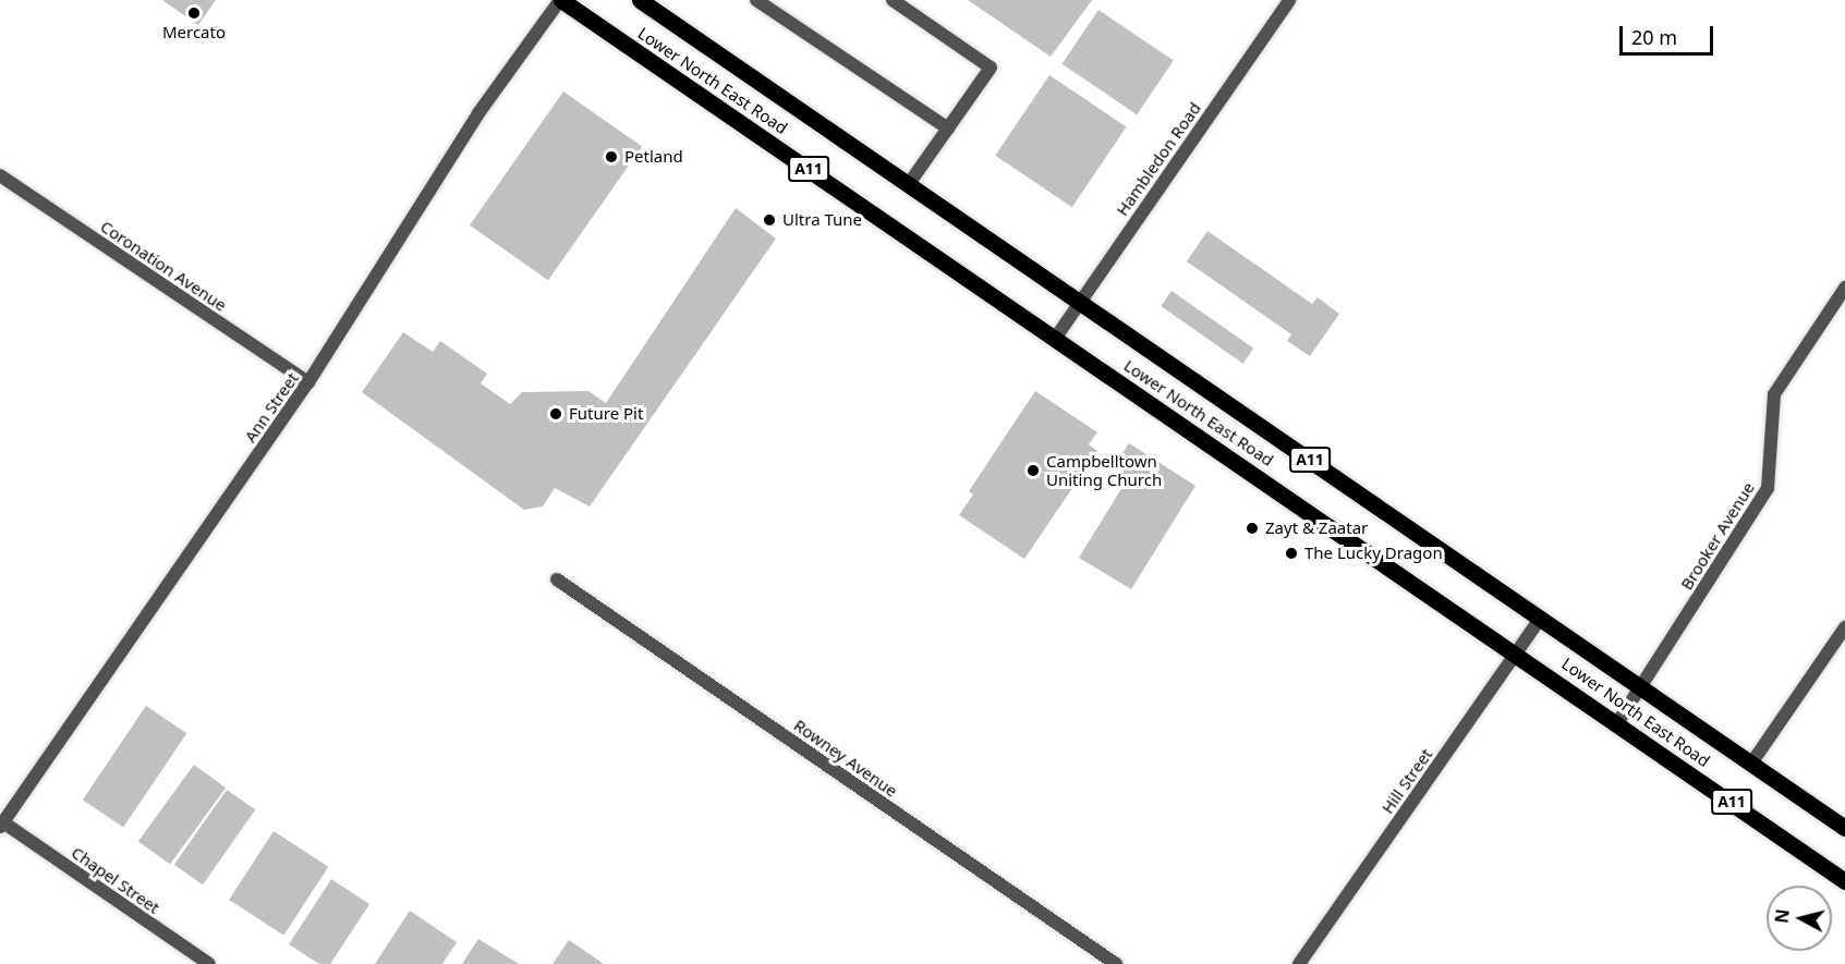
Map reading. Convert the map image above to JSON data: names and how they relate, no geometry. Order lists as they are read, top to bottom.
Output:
{
  "streets": {
    "main road": ["Lower North East Road", "A11"],
    "street": [
      "Hambledon Road",
      "Coronation Avenue",
      "Ann Street",
      "Brooker Avenue",
      "Rowney Avenue",
      "Hill Street",
      "Chapel Street"
    ]
  },
  "crossings": [
    ["Lower North East Road", "Hambledon Road"],
    ["Lower North East Road", "Ann Street"],
    ["Lower North East Road", "Brooker Avenue"],
    ["Lower North East Road", "Hill Street"],
    ["Coronation Avenue", "Ann Street"],
    ["Ann Street", "Chapel Street"]
  ],
  "places": [
    "Mercato",
    "Petland",
    "Ultra Tune",
    "Future Pit",
    "Campbelltown Uniting Church",
    "Zayt & Zaatar",
    "The Lucky Dragon"
  ],
  "scale_bar": "20 m",
  "north": "left"
}
